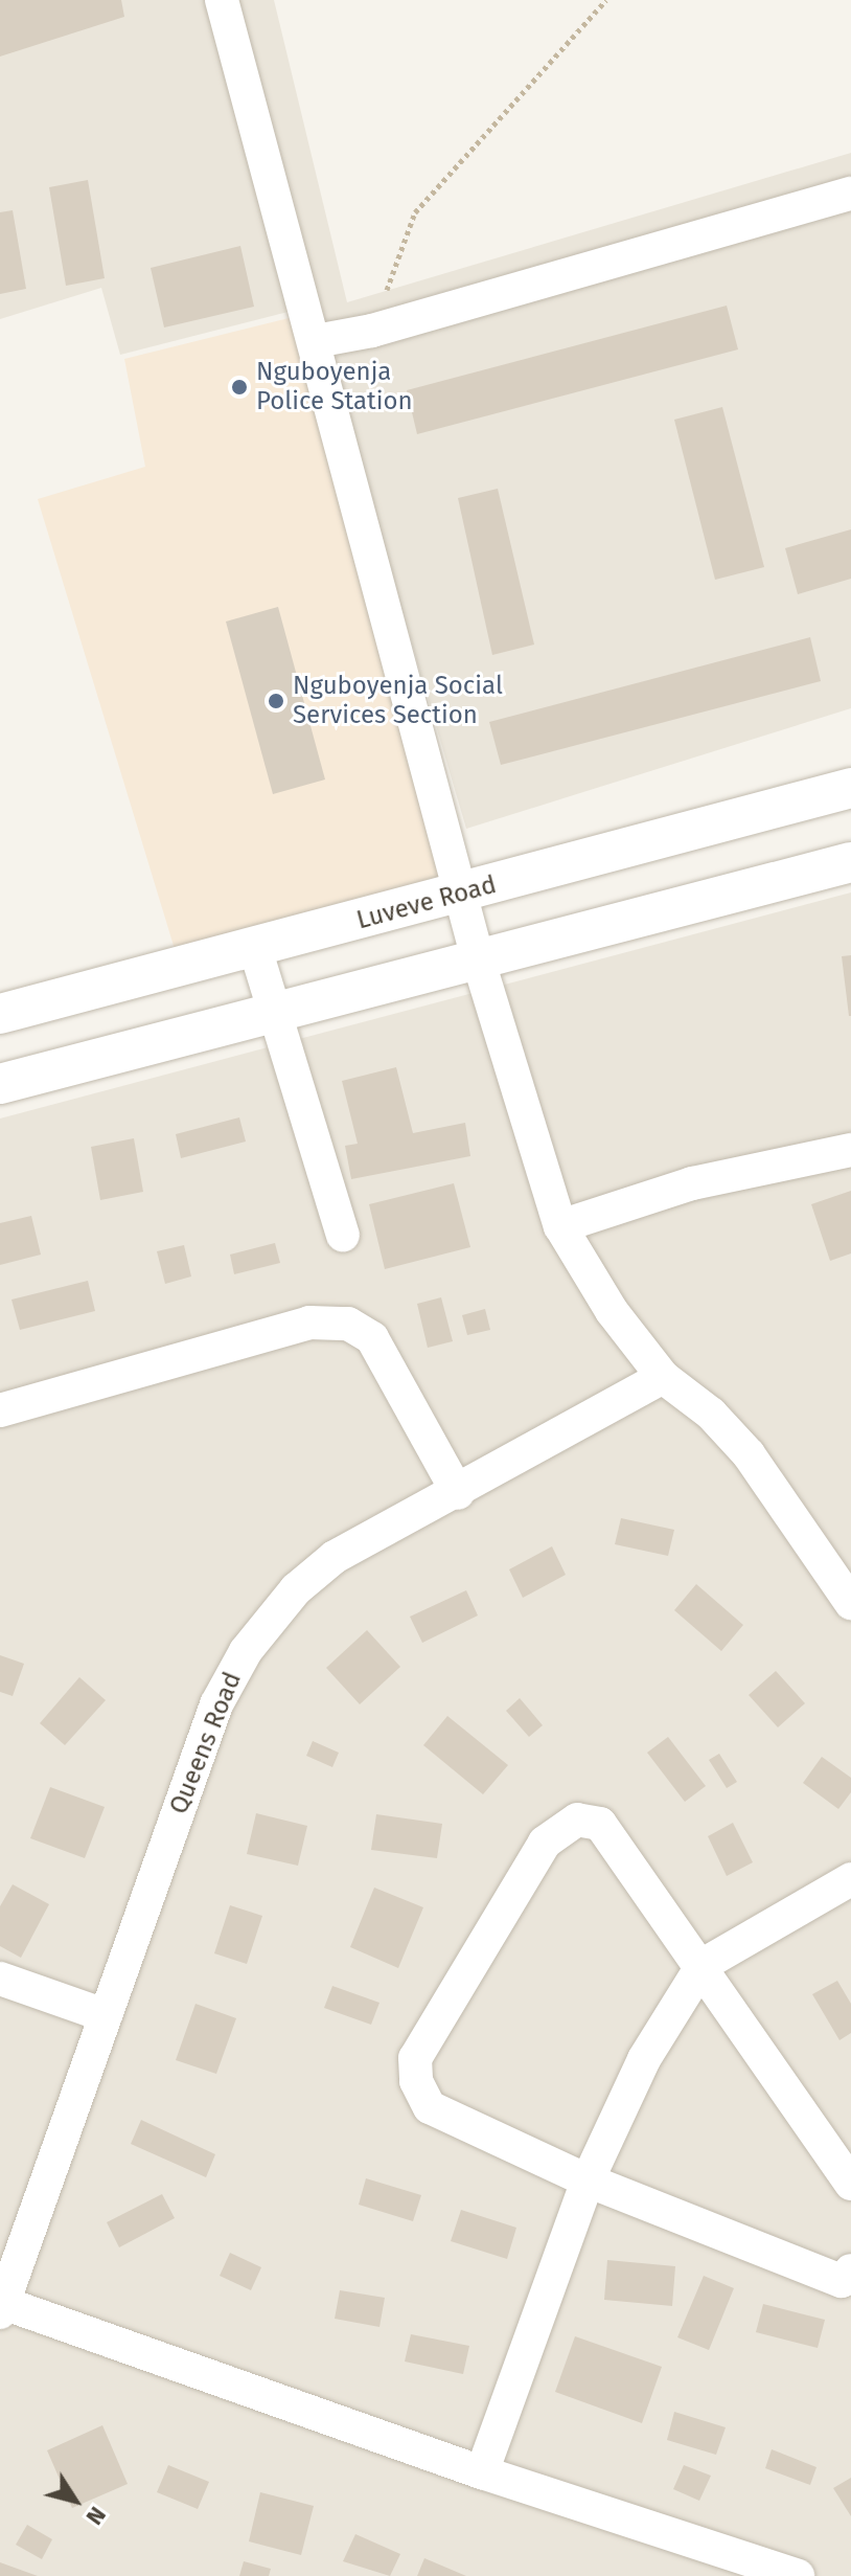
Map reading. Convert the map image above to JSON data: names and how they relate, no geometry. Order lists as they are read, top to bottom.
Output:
{
  "streets": {
    "street": ["Luveve Road", "Queens Road"]
  },
  "places": ["Nguboyenja Police Station", "Nguboyenja Social Services Section"],
  "north": "bottom right"
}
